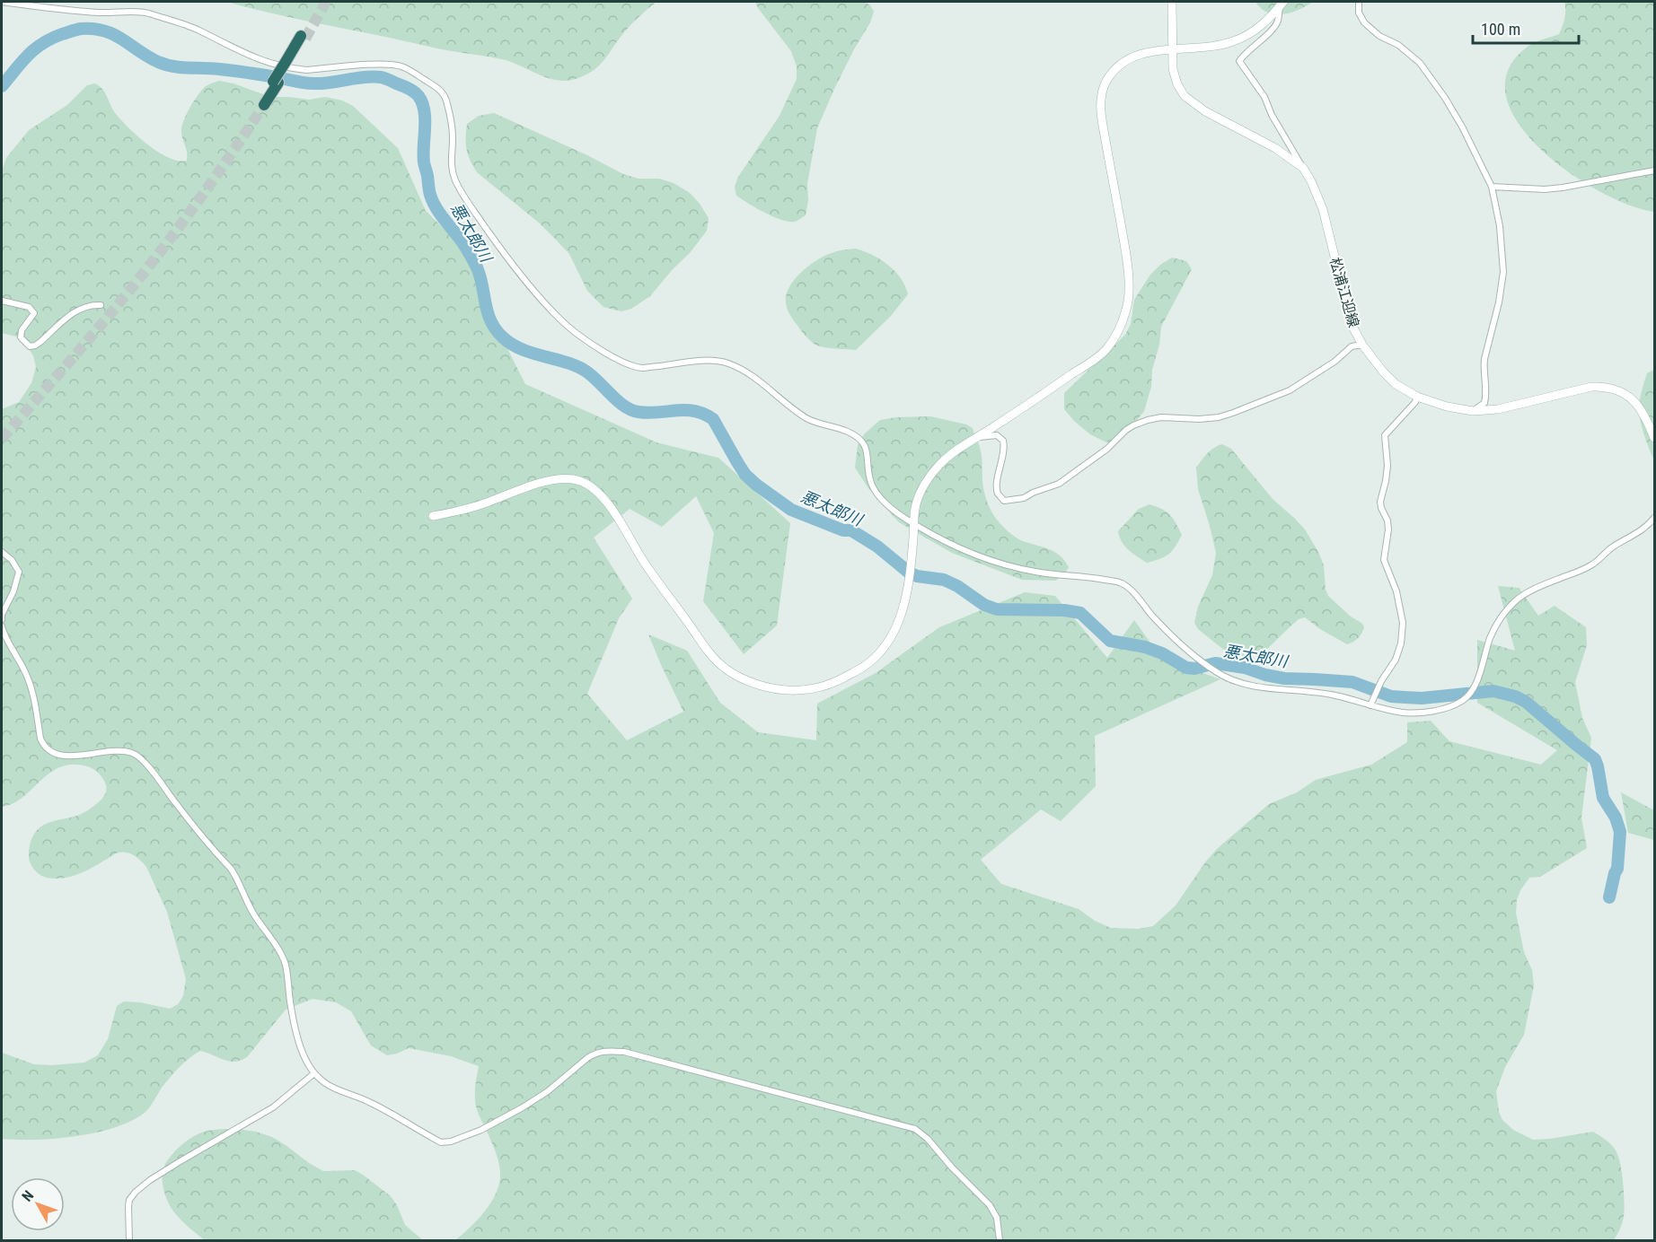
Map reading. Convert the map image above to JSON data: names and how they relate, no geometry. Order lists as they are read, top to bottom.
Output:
{
  "streets": {
    "street": ["松浦江迎線"]
  },
  "water": ["悪太郎川"],
  "scale_bar": "100 m",
  "north": "top left"
}
